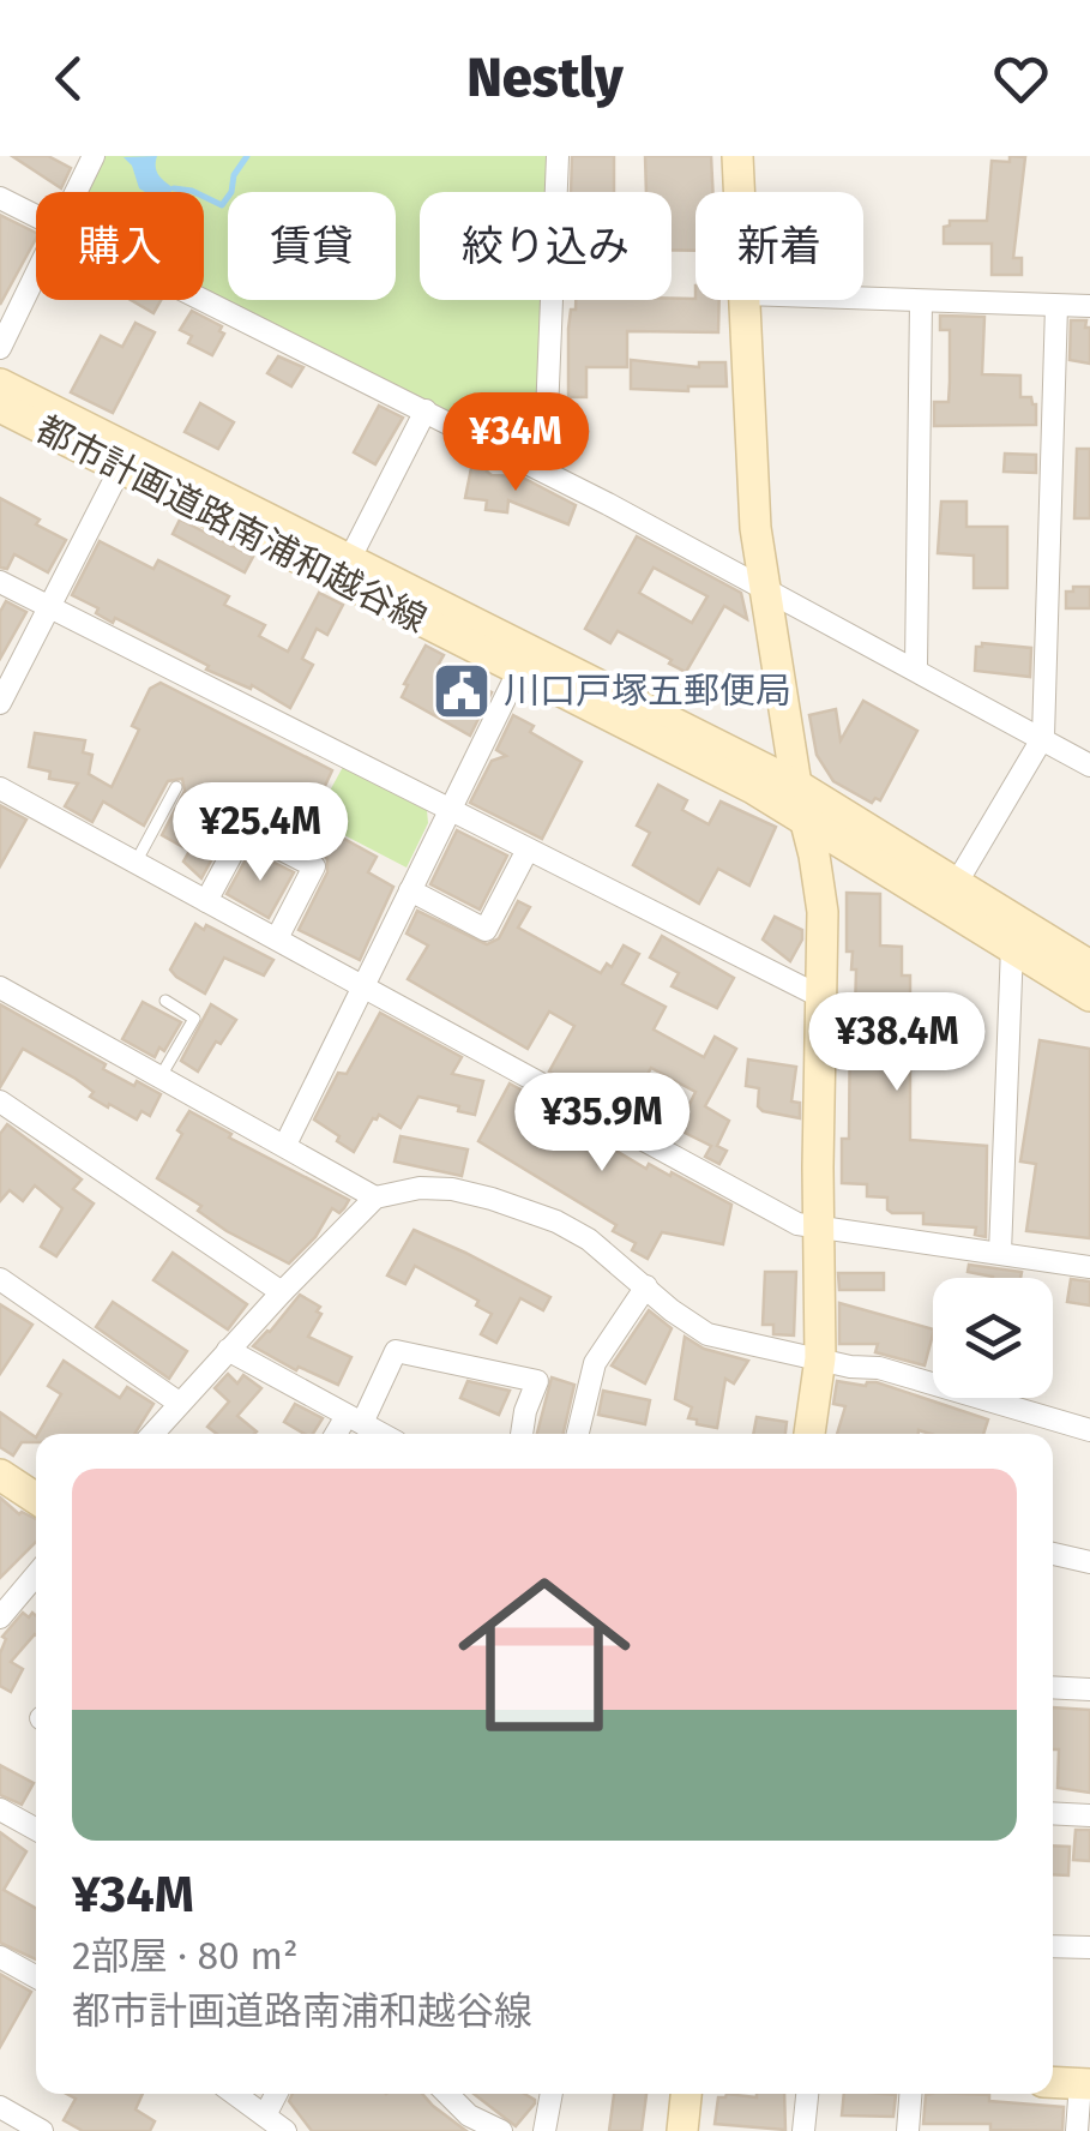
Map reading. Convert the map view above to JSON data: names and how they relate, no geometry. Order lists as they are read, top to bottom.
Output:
{
  "streets": {
    "street": ["都市計画道路南浦和越谷線"]
  },
  "places": {
    "public building": ["川口戸塚五郵便局"]
  },
  "page": {
    "header": "Nestly",
    "chip": [
      "購入",
      "賃貸",
      "絞り込み",
      "新着"
    ],
    "price": [
      "¥34M",
      "¥25.4M",
      "¥38.4M",
      "¥35.9M"
    ],
    "list": [
      {
        "name": "¥34M",
        "note": "2部屋 · 80 m² · 都市計画道路南浦和越谷線"
      }
    ]
  }
}
